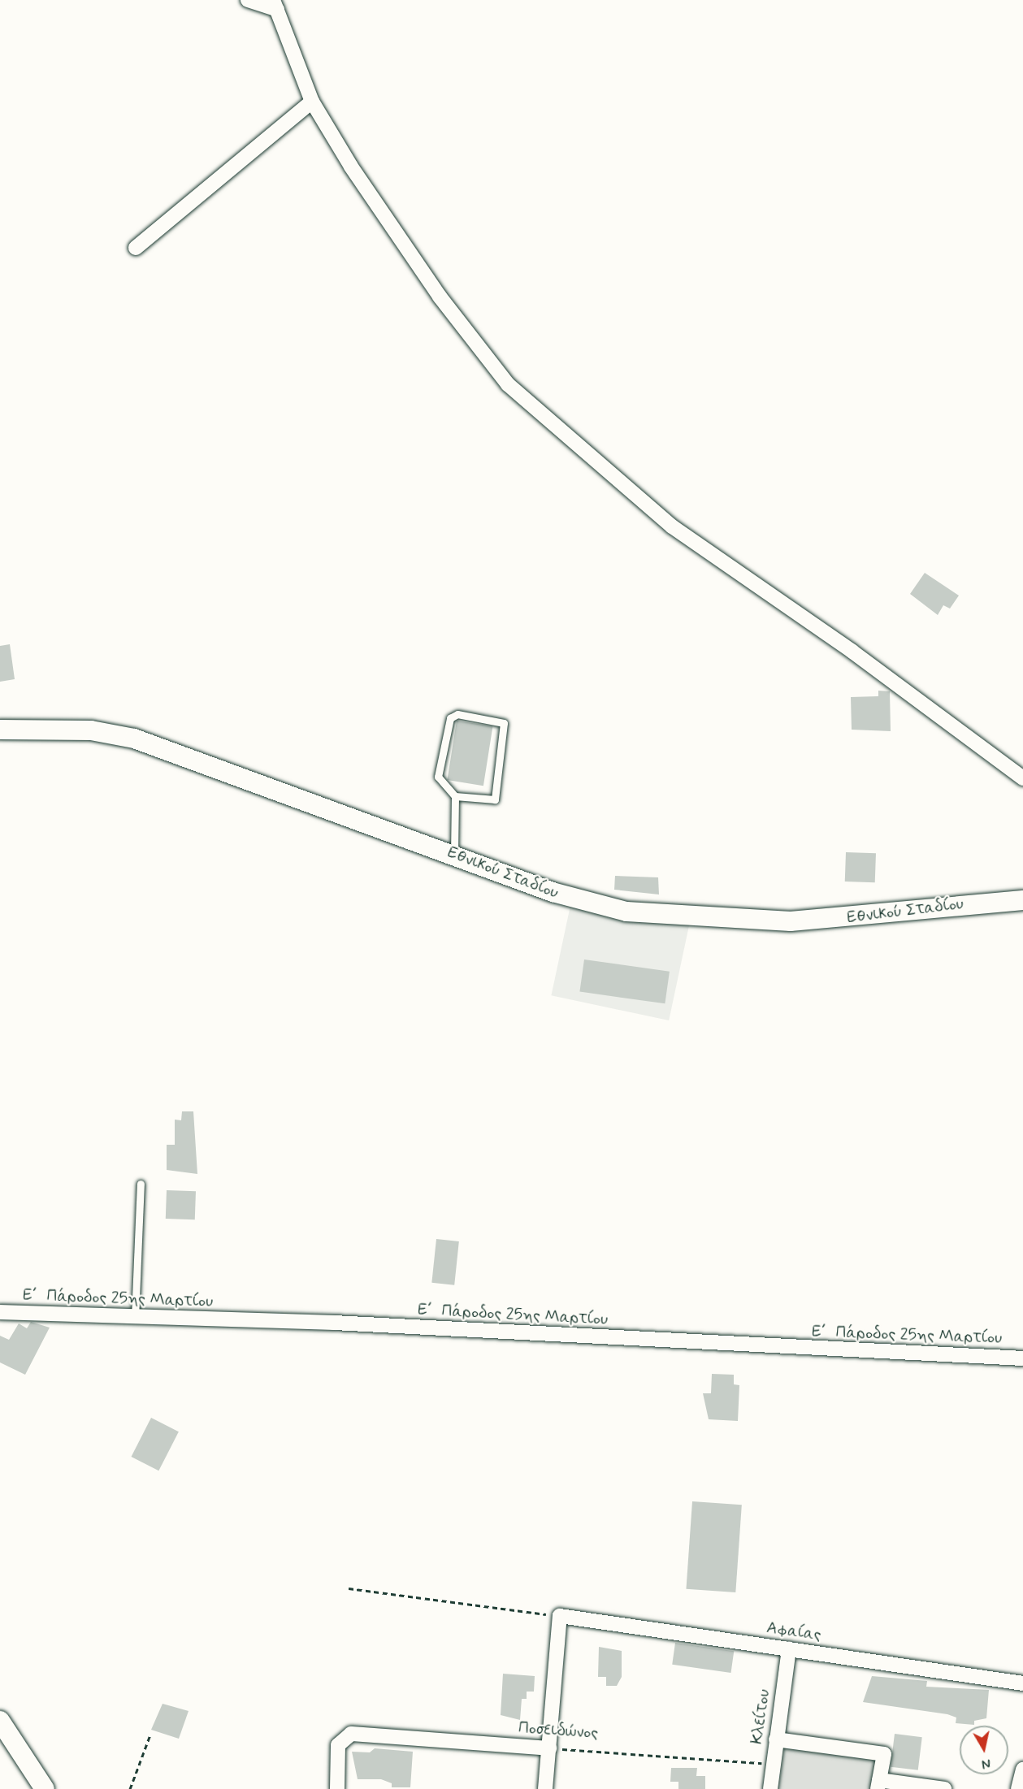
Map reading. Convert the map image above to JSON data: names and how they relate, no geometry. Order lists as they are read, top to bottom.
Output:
{
  "streets": {
    "street": [
      "Εθνικού Σταδίου",
      "Ε΄ Πάροδος 25ης Μαρτίου",
      "Αφαίας",
      "Κλείτου",
      "Ποσειδώνος"
    ]
  },
  "crossings": [
    ["Αφαίας", "Κλείτου"],
    ["Κλείτου", "Ποσειδώνος"]
  ],
  "north": "bottom"
}
